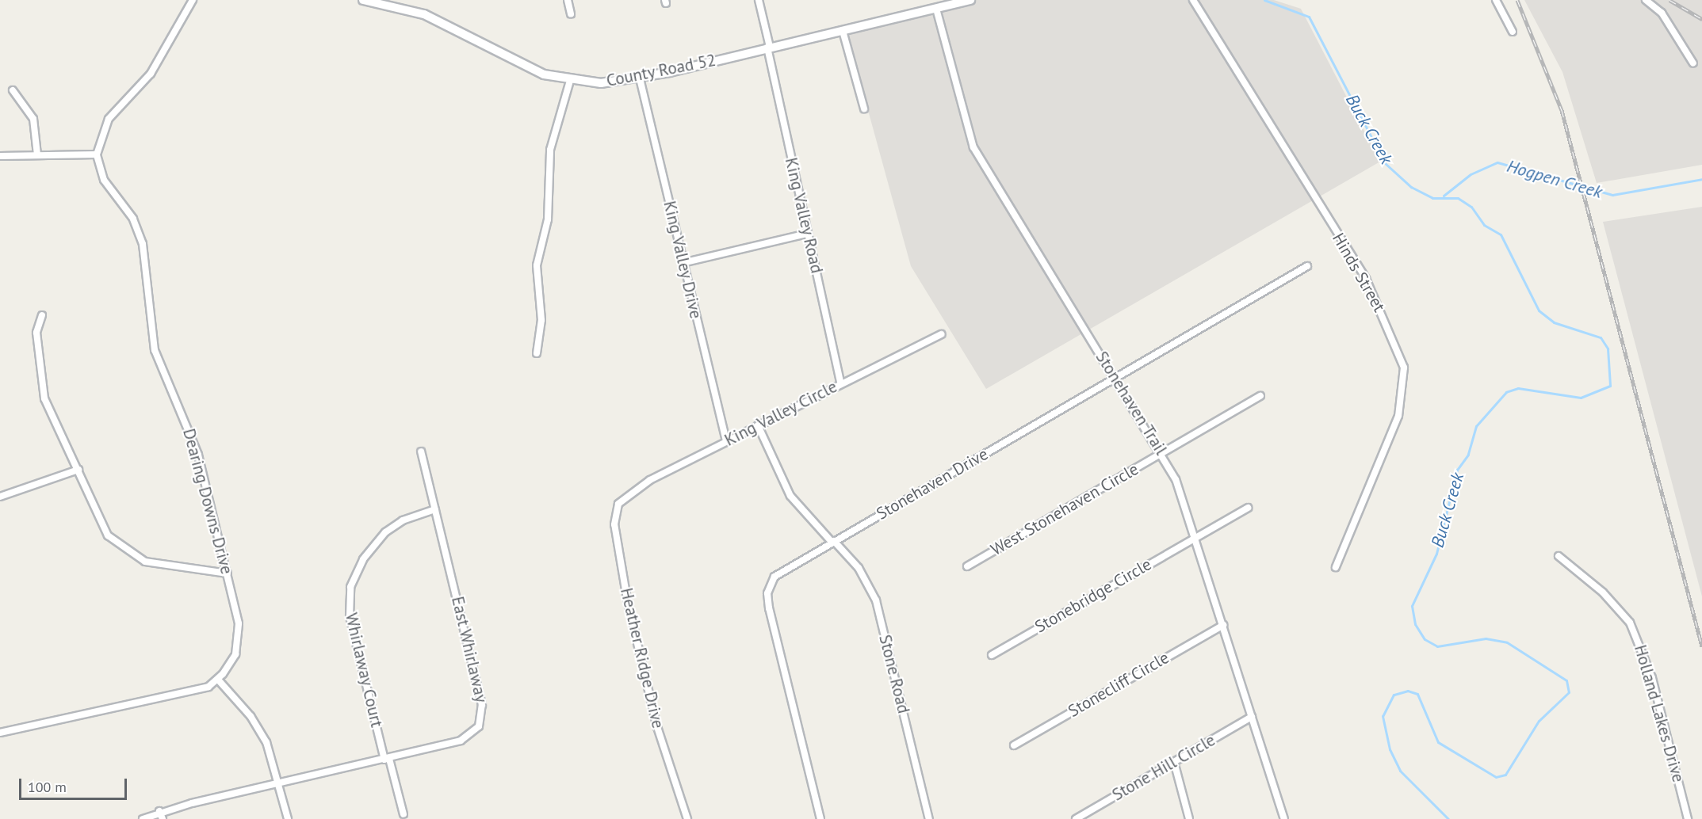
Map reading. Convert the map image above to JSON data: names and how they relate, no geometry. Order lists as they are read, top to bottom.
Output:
{
  "streets": {
    "street": [
      "County Road 52",
      "King Valley Road",
      "King Valley Drive",
      "Hinds Street",
      "Stonehaven Trail",
      "King Valley Circle",
      "Stonehaven Drive",
      "Dearing Downs Drive",
      "West Stonehaven Circle",
      "Stonebridge Circle",
      "East Whirlaway",
      "Heather Ridge Drive",
      "Whirlaway Court",
      "Stone Road",
      "Stonecliff Circle",
      "Holland Lakes Drive",
      "Stone Hill Circle"
    ]
  },
  "crossings": [
    ["County Road 52", "King Valley Road"],
    ["County Road 52", "King Valley Drive"],
    ["County Road 52", "Stonehaven Trail"],
    ["King Valley Road", "King Valley Circle"],
    ["King Valley Drive", "King Valley Circle"],
    ["Stonehaven Trail", "Stonehaven Drive"],
    ["Stonehaven Trail", "West Stonehaven Circle"],
    ["Stonehaven Trail", "Stonebridge Circle"],
    ["Stonehaven Trail", "Stonecliff Circle"],
    ["Stonehaven Trail", "Stone Hill Circle"],
    ["King Valley Circle", "Heather Ridge Drive"],
    ["King Valley Circle", "Stone Road"],
    ["Stonehaven Drive", "Stone Road"],
    ["East Whirlaway", "Whirlaway Court"]
  ],
  "water": ["Buck Creek", "Hogpen Creek"],
  "scale_bar": "100 m"
}
